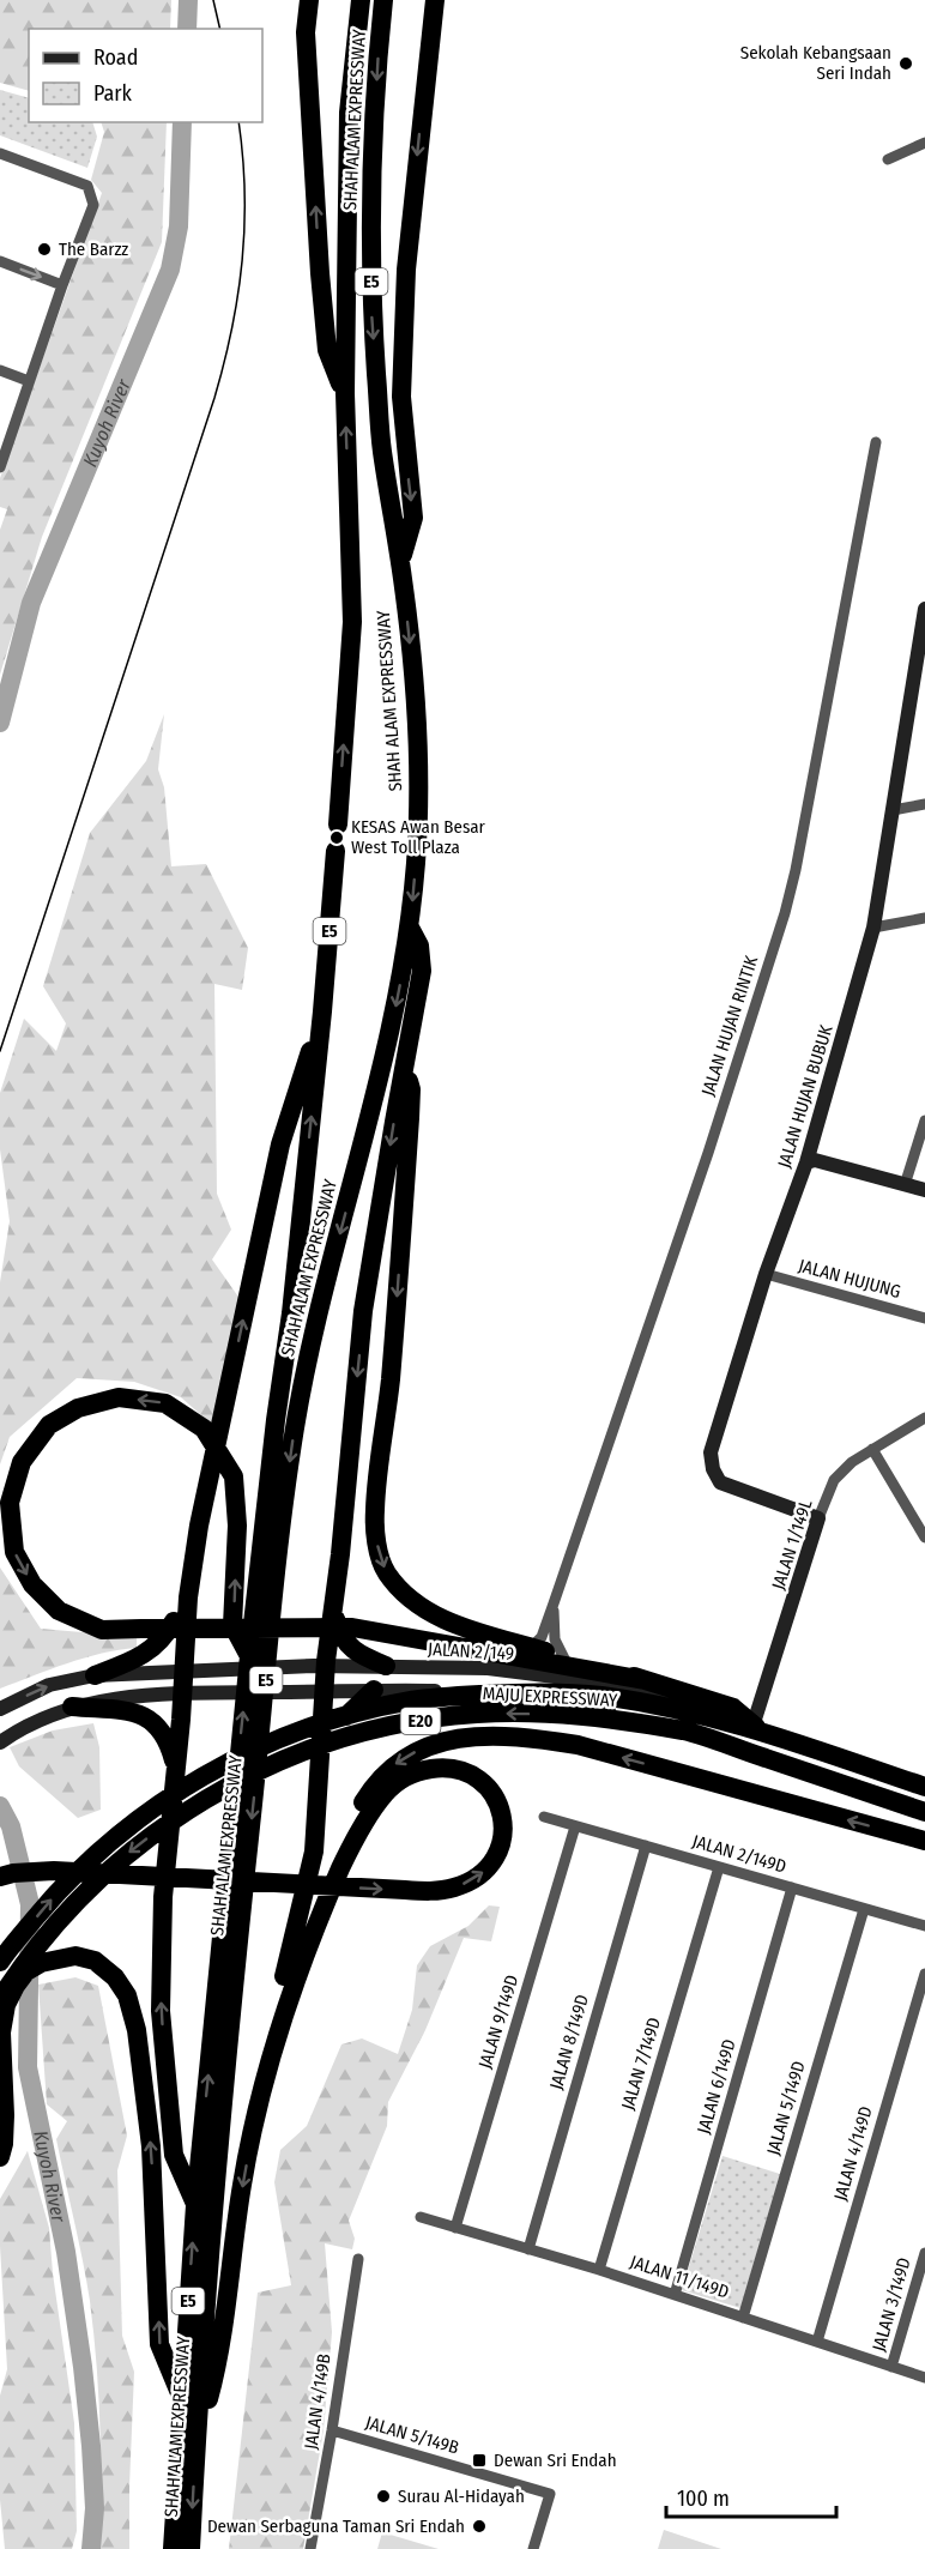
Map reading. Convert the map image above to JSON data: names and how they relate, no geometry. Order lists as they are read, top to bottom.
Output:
{
  "streets": {
    "highway": [
      "SHAH ALAM EXPRESSWAY",
      "E5",
      "MAJU EXPRESSWAY",
      "E20"
    ],
    "main road": ["JALAN HUJAN BUBUK", "JALAN 1/149L", "JALAN 2/149"],
    "street": [
      "JALAN HUJAN RINTIK",
      "JALAN HUJUNG",
      "JALAN 2/149D",
      "JALAN 9/149D",
      "JALAN 8/149D",
      "JALAN 7/149D",
      "JALAN 6/149D",
      "JALAN 5/149D",
      "JALAN 4/149D",
      "JALAN 11/149D",
      "JALAN 3/149D",
      "JALAN 4/149B",
      "JALAN 5/149B"
    ]
  },
  "crossings": [
    ["JALAN HUJAN RINTIK", "JALAN 2/149"],
    ["JALAN HUJAN BUBUK", "JALAN HUJUNG"],
    ["JALAN HUJAN BUBUK", "JALAN 1/149L"],
    ["JALAN 1/149L", "JALAN 2/149"],
    ["JALAN 1/149L", "MAJU EXPRESSWAY"],
    ["JALAN 2/149", "MAJU EXPRESSWAY"],
    ["JALAN 2/149D", "JALAN 9/149D"],
    ["JALAN 2/149D", "JALAN 8/149D"],
    ["JALAN 2/149D", "JALAN 7/149D"],
    ["JALAN 2/149D", "JALAN 6/149D"],
    ["JALAN 2/149D", "JALAN 5/149D"],
    ["JALAN 9/149D", "JALAN 11/149D"],
    ["JALAN 8/149D", "JALAN 11/149D"],
    ["JALAN 7/149D", "JALAN 11/149D"],
    ["JALAN 6/149D", "JALAN 11/149D"],
    ["JALAN 5/149D", "JALAN 11/149D"],
    ["JALAN 4/149D", "JALAN 11/149D"],
    ["JALAN 11/149D", "JALAN 3/149D"],
    ["JALAN 4/149B", "JALAN 5/149B"]
  ],
  "water": ["Kuyoh River"],
  "places": {
    "other": [
      "Sekolah Kebangsaan Seri Indah",
      "The Barzz",
      "KESAS Awan Besar West Toll Plaza",
      "Surau Al-Hidayah",
      "Dewan Serbaguna Taman Sri Endah"
    ],
    "transit": ["Dewan Sri Endah"]
  },
  "legend": ["Road", "Park"],
  "scale_bar": "100 m"
}
